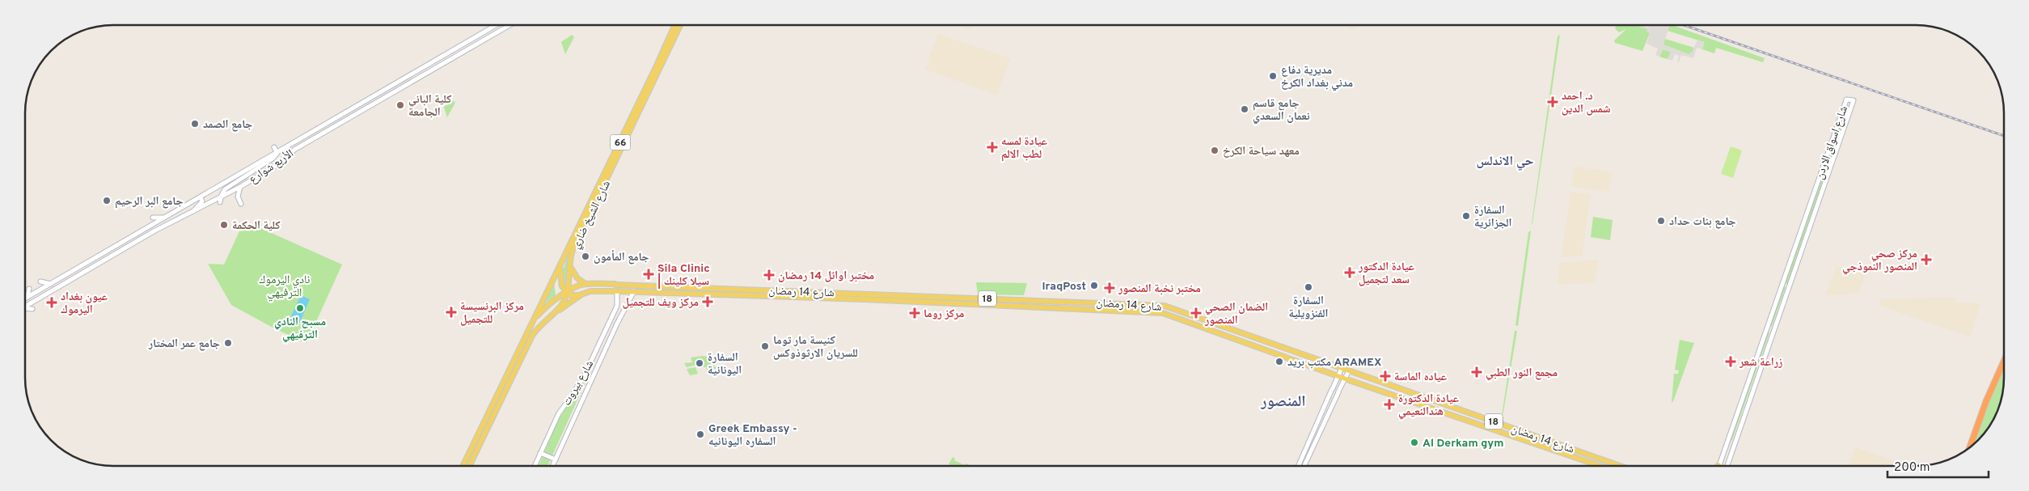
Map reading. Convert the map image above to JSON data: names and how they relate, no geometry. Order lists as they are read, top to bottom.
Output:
{
  "streets": {
    "main road": [
      "66",
      "شارع اسواق الاردن",
      "الأربع شوارع",
      "شارع الشيخ ضاري",
      "شارع 14 رمضان",
      "18",
      "شارع بيروت"
    ]
  },
  "crossings": [
    ["شارع الشيخ ضاري", "شارع 14 رمضان"],
    ["شارع 14 رمضان", "شارع بيروت"]
  ],
  "districts": ["حي الاندلس", "المنصور"],
  "parks": ["نادي اليرموك الترفيهي"],
  "places": {
    "other": [
      "مديرية دفاع مدني بغداد الكرخ",
      "كلية الباني الجامعة",
      "جامع قاسم نعمان السعدي",
      "جامع الصمد",
      "معهد سياحة الكرخ",
      "جامع البر الرحيم",
      "السفارة الجزائرية",
      "جامع بنات حداد",
      "كلية الحكمة",
      "جامع المأمون",
      "IraqPost",
      "السفارة الفنزويلية",
      "مسبح النادي الترفيهي",
      "جامع عمر المختار",
      "كنيسة مار توما للسريان الارثوذوكس",
      "مكتب بريد ARAMEX",
      "السفارة اليونانية",
      "Greek Embassy - السفاره اليونانيه",
      "Al Derkam gym"
    ],
    "health": [
      "د. احمد شمس الدين",
      "عيادة لمسه لطب الالم",
      "مركز صحي المنصور النموذجي",
      "عيادة الدكتور سعد لتجميل",
      "Sila Clinic | سيلا كلينك",
      "مختبر اوائل 14 رمضان",
      "مختبر نخبة المنصور",
      "مركز ويف للتجميل",
      "عيون بغداد اليرموك",
      "مركز البرنسيسة للتجميل",
      "مركز روما",
      "الضمان الصحي المنصور",
      "زراعة شعر",
      "مجمع النور الطبي",
      "عياده الماسة",
      "عيادة الدكتورة هندالنعيمي"
    ]
  },
  "scale_bar": "200 m"
}
